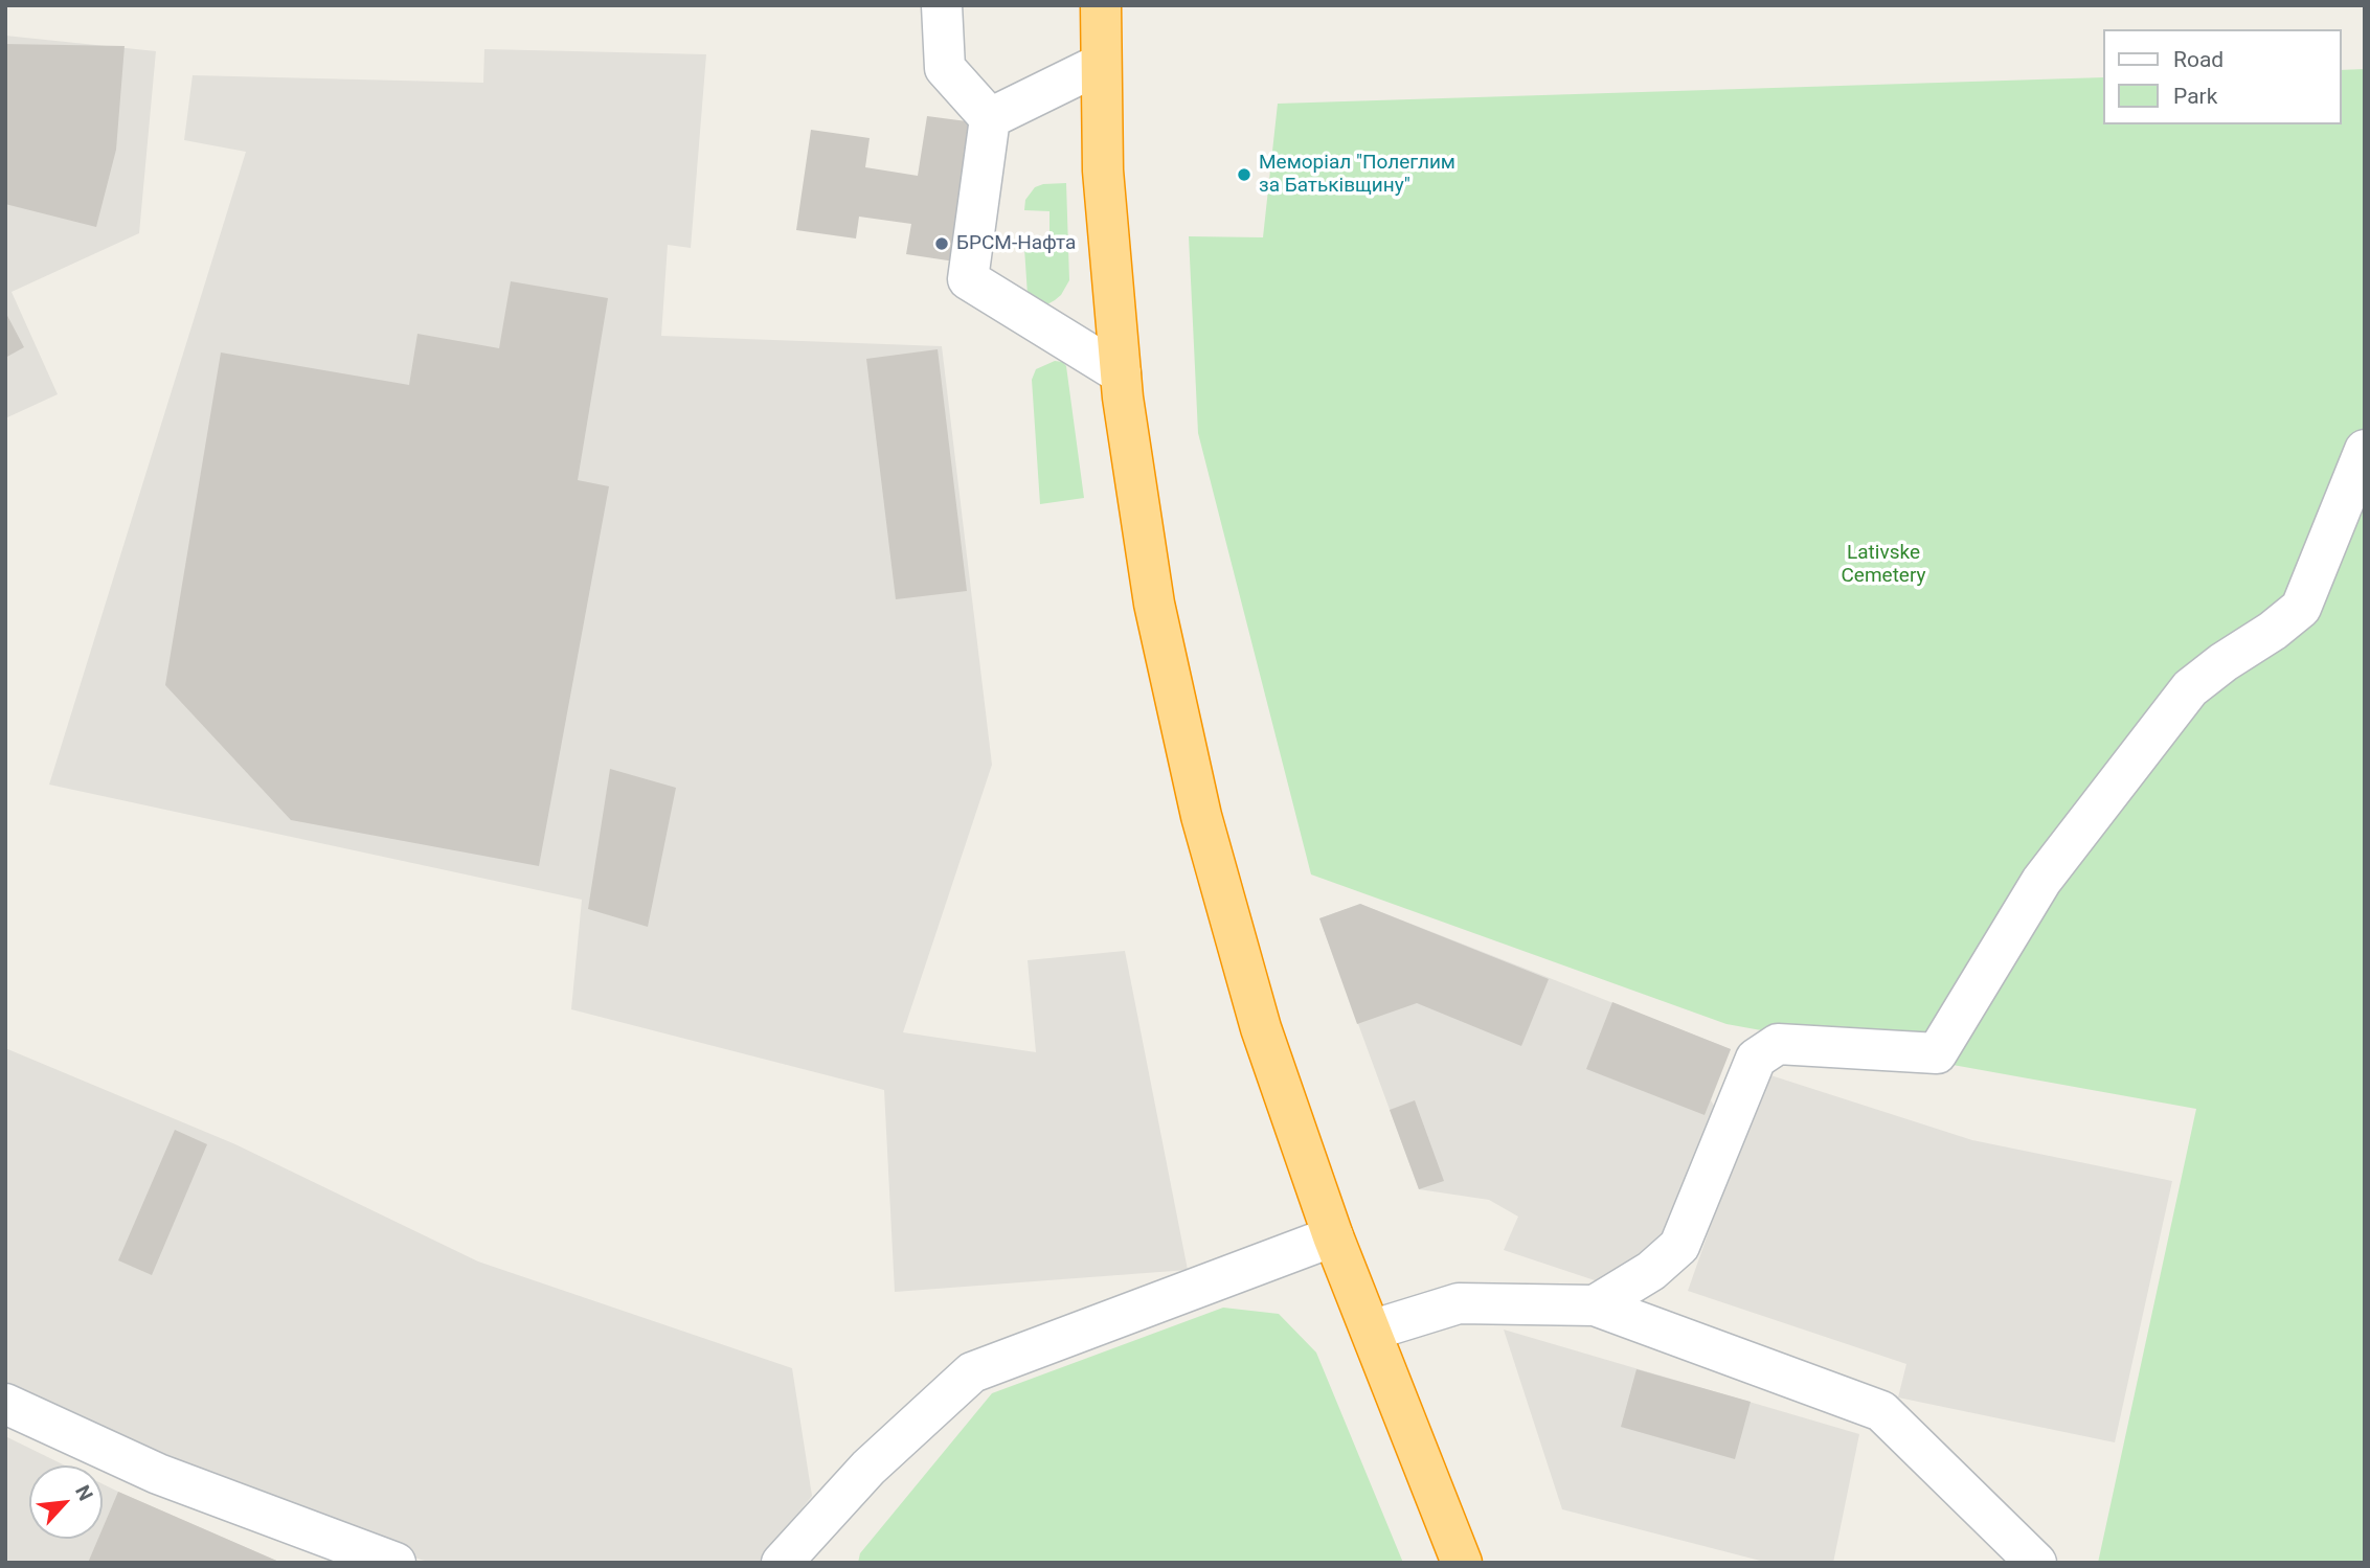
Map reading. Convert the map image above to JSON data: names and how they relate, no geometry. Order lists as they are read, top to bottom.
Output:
{
  "parks": ["Lativske Cemetery"],
  "places": ["Меморіал \"Полеглим за Батьківщину\"", "БРСМ-Нафта"],
  "legend": ["Road", "Park"],
  "north": "top right"
}
